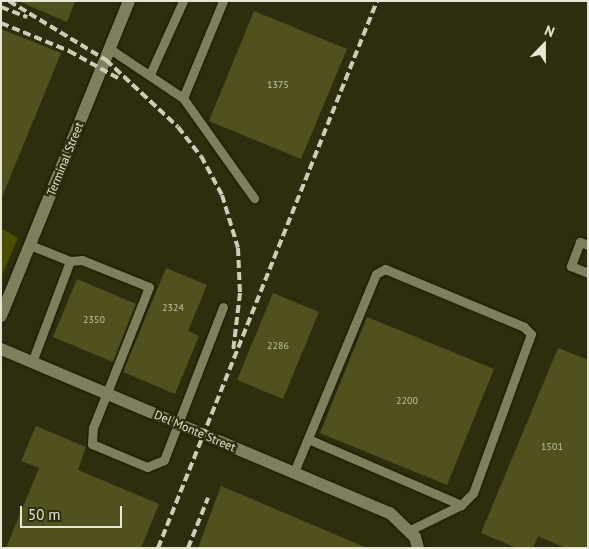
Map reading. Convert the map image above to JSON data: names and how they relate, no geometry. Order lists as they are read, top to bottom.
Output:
{
  "streets": {
    "street": ["Terminal Street", "Del Monte Street"]
  },
  "house_numbers": [
    "1375",
    "2324",
    "2350",
    "2286",
    "2200",
    "1501"
  ],
  "scale_bar": "50 m",
  "north": "top"
}
